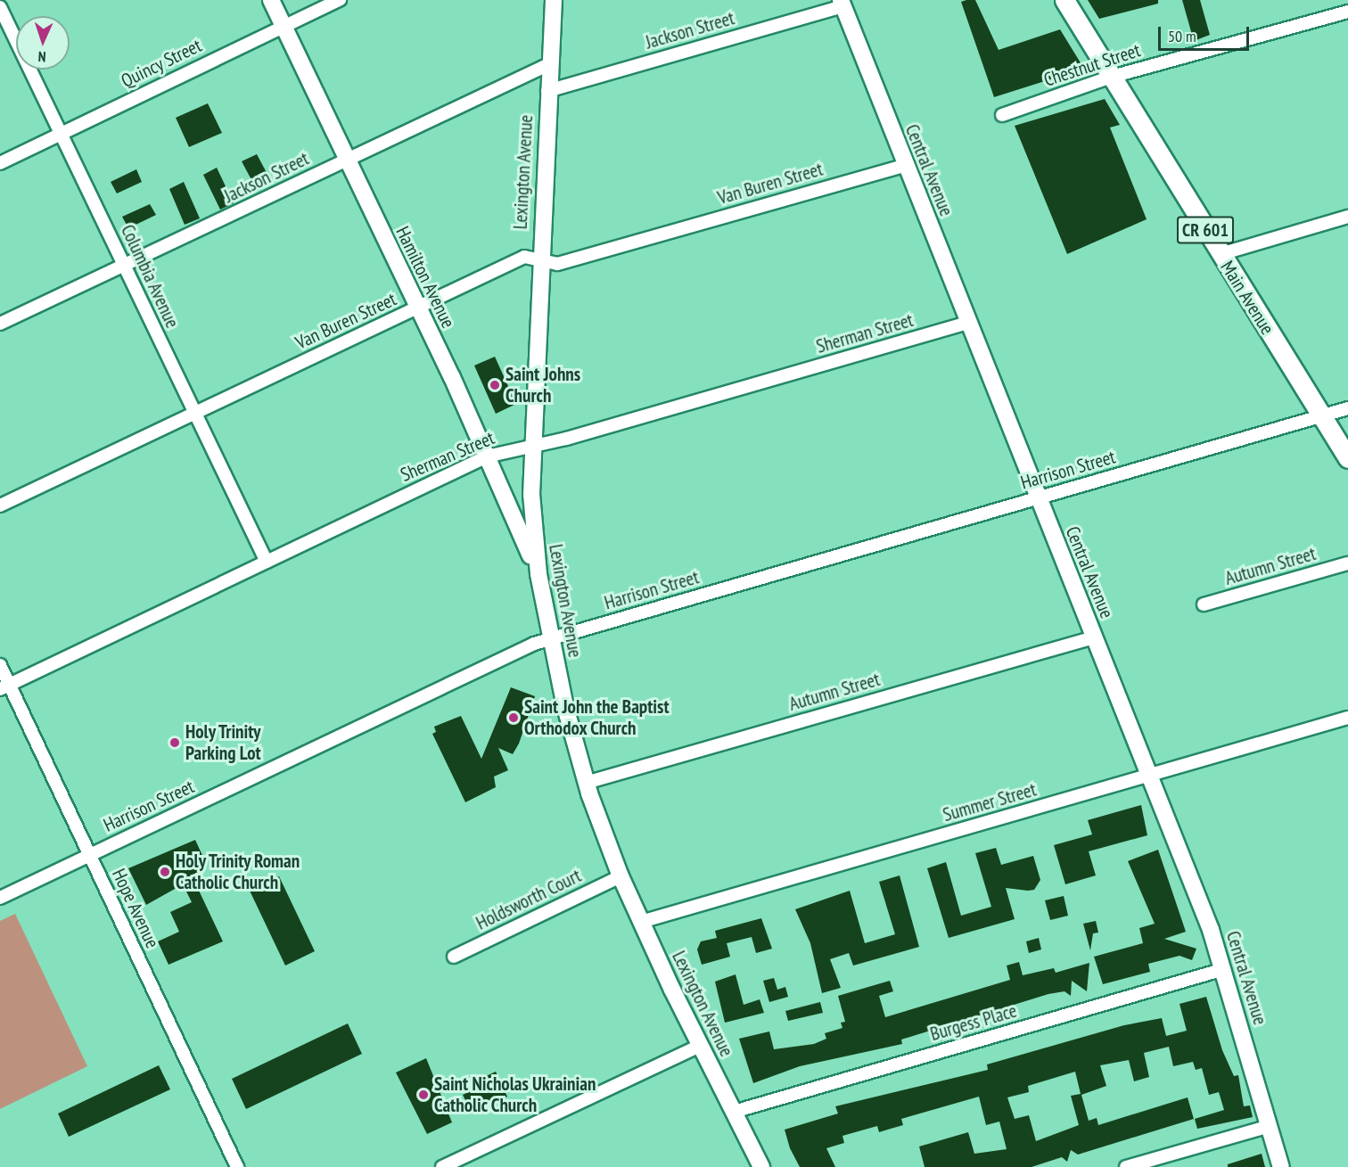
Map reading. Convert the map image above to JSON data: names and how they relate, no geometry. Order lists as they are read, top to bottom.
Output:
{
  "streets": {
    "main road": [
      "Central Avenue",
      "Lexington Avenue",
      "CR 601",
      "Hamilton Avenue",
      "Main Avenue"
    ],
    "street": [
      "Jackson Street",
      "Quincy Street",
      "Chestnut Street",
      "Van Buren Street",
      "Columbia Avenue",
      "Sherman Street",
      "Harrison Street",
      "Autumn Street",
      "Summer Street",
      "Holdsworth Court",
      "Hope Avenue",
      "Burgess Place"
    ]
  },
  "crossings": [
    ["Jackson Street", "Central Avenue"],
    ["Jackson Street", "Lexington Avenue"],
    ["Jackson Street", "Columbia Avenue"],
    ["Jackson Street", "Hamilton Avenue"],
    ["Quincy Street", "Columbia Avenue"],
    ["Quincy Street", "Hamilton Avenue"],
    ["Chestnut Street", "Main Avenue"],
    ["Central Avenue", "Van Buren Street"],
    ["Central Avenue", "Sherman Street"],
    ["Central Avenue", "Harrison Street"],
    ["Central Avenue", "Autumn Street"],
    ["Central Avenue", "Summer Street"],
    ["Central Avenue", "Burgess Place"],
    ["Lexington Avenue", "Van Buren Street"],
    ["Lexington Avenue", "Hamilton Avenue"],
    ["Lexington Avenue", "Sherman Street"],
    ["Lexington Avenue", "Harrison Street"],
    ["Lexington Avenue", "Autumn Street"],
    ["Lexington Avenue", "Summer Street"],
    ["Lexington Avenue", "Holdsworth Court"],
    ["Lexington Avenue", "Burgess Place"],
    ["Van Buren Street", "Columbia Avenue"],
    ["Van Buren Street", "Hamilton Avenue"],
    ["Columbia Avenue", "Sherman Street"],
    ["Hamilton Avenue", "Sherman Street"],
    ["Main Avenue", "Harrison Street"],
    ["Sherman Street", "Hope Avenue"],
    ["Harrison Street", "Hope Avenue"]
  ],
  "places": [
    "Saint Johns Church",
    "Saint John the Baptist Orthodox Church",
    "Holy Trinity Parking Lot",
    "Holy Trinity Roman Catholic Church",
    "Saint Nicholas Ukrainian Catholic Church"
  ],
  "scale_bar": "50 m",
  "north": "bottom"
}
